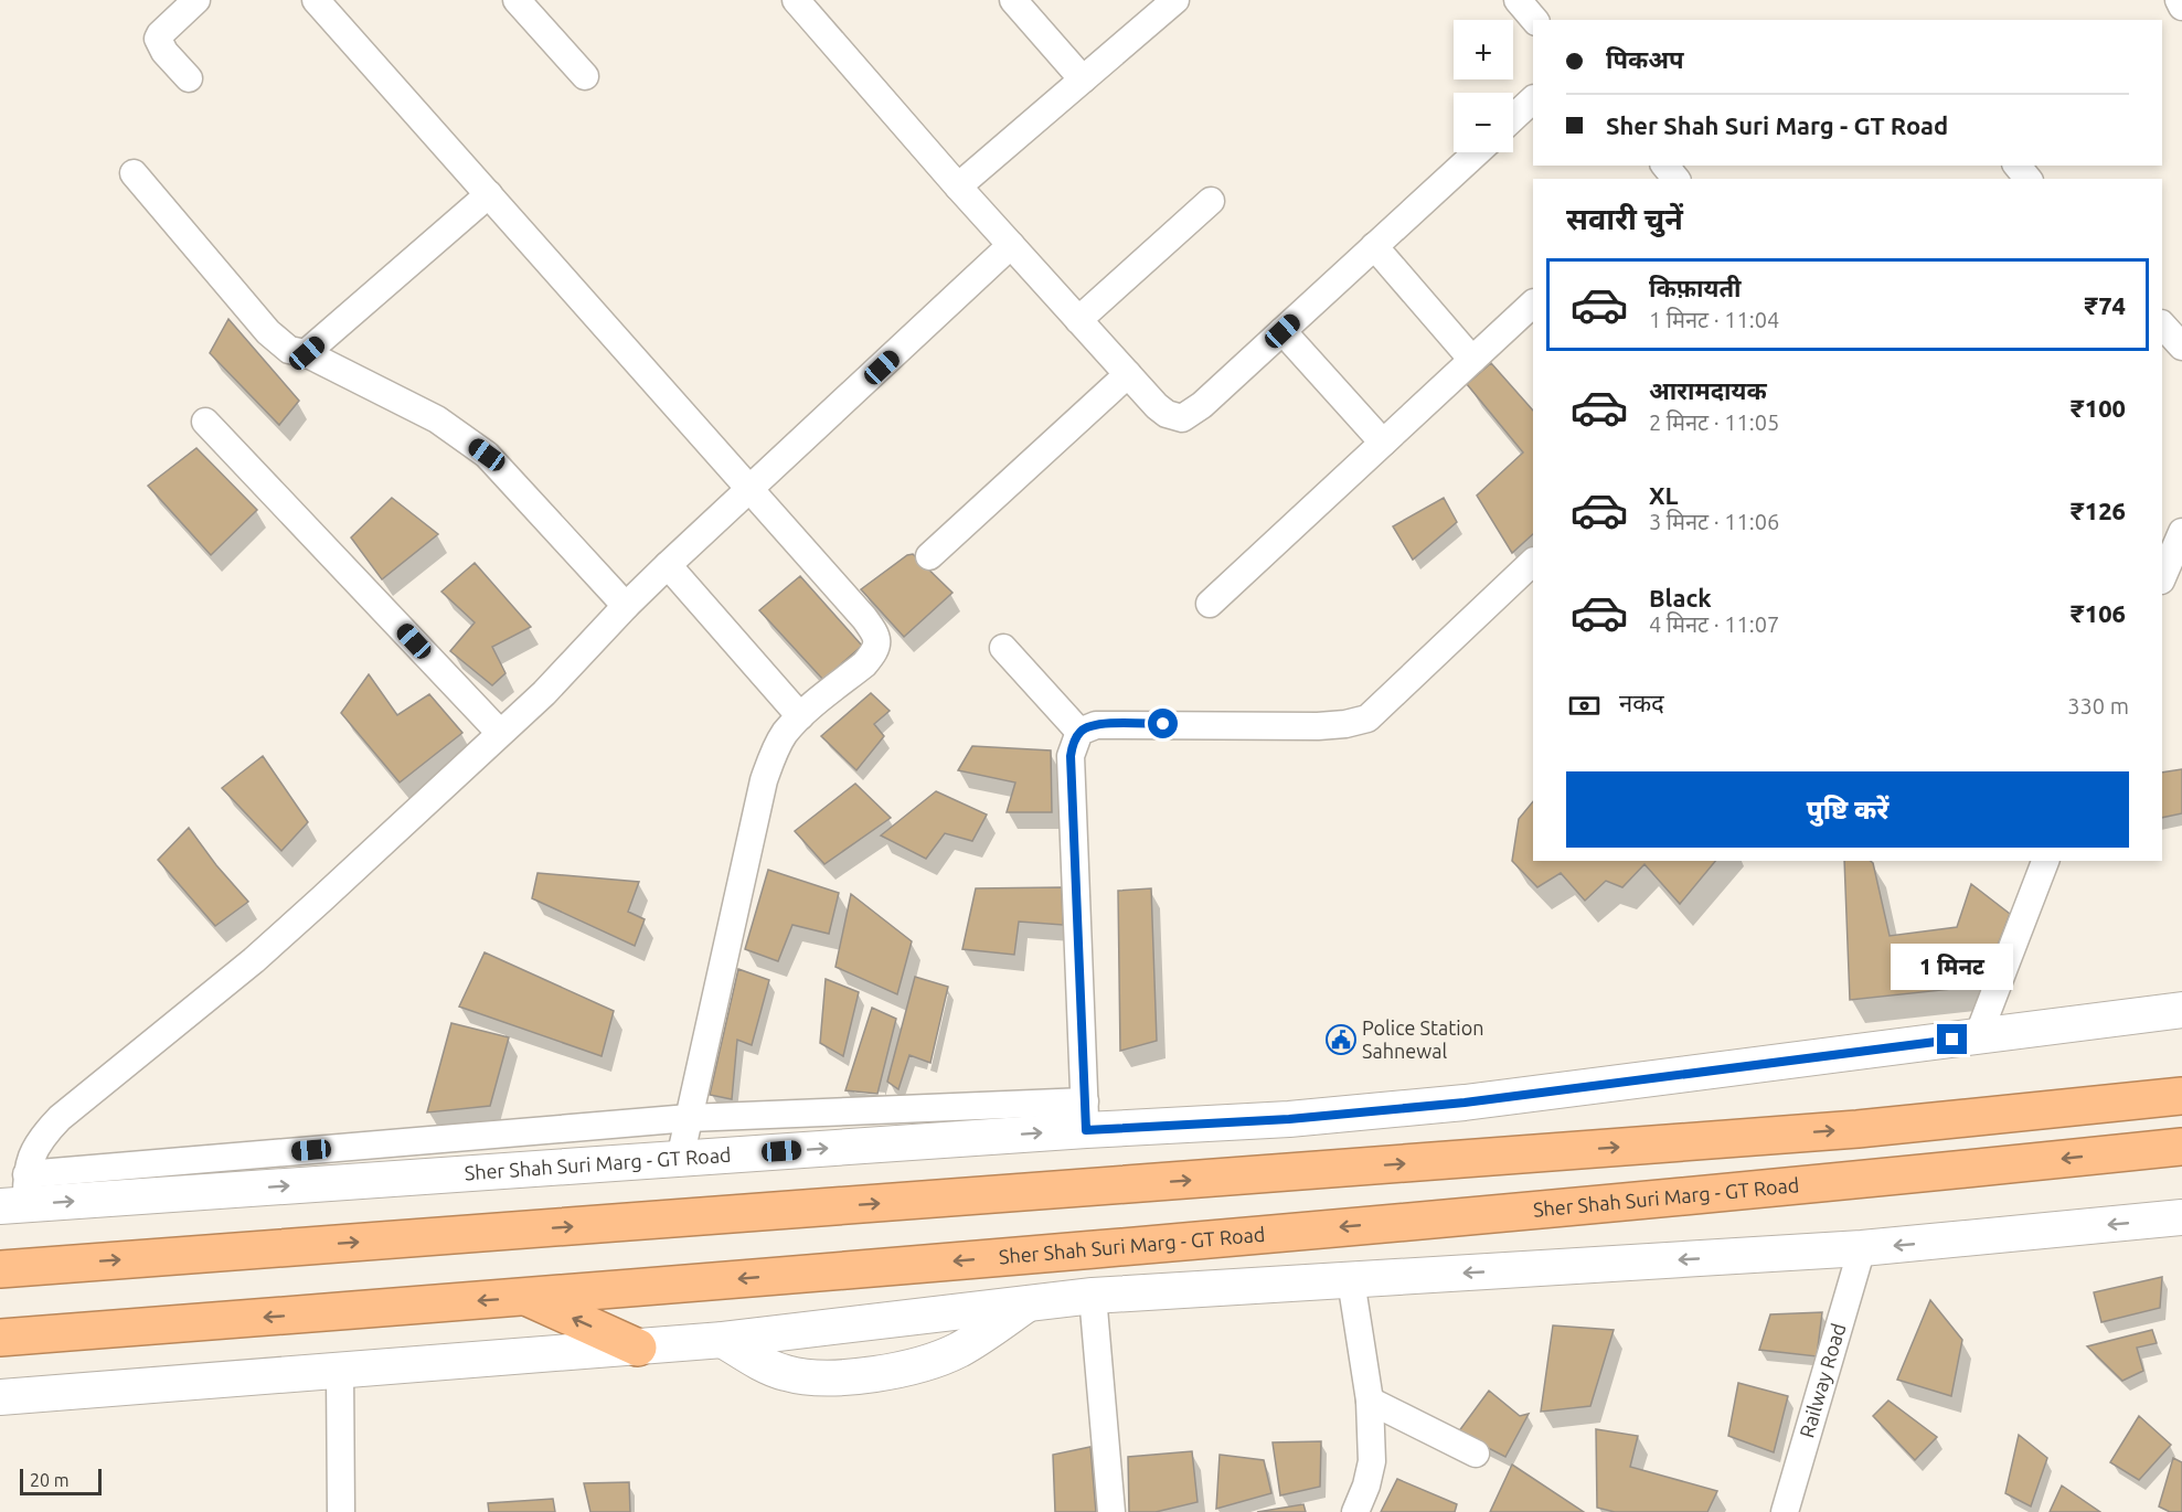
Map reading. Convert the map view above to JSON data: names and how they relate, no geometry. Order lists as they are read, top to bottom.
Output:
{
  "streets": {
    "highway": ["Sher Shah Suri Marg - GT Road"],
    "street": ["Railway Road"]
  },
  "places": {
    "public building": ["Police Station Sahnewal"]
  },
  "scale_bar": "20 m",
  "page": {
    "map_buttons": ["+", "−"],
    "banner": ["पिकअप", "Sher Shah Suri Marg - GT Road"],
    "heading": "सवारी चुनें",
    "list": [
      {
        "name": "किफ़ायती",
        "note": "1 मिनट · 11:04",
        "value": "₹74"
      },
      {
        "name": "आरामदायक",
        "note": "2 मिनट · 11:05",
        "value": "₹100"
      },
      {
        "name": "XL",
        "note": "3 मिनट · 11:06",
        "value": "₹126"
      },
      {
        "name": "Black",
        "note": "4 मिनट · 11:07",
        "value": "₹106"
      }
    ],
    "pay": ["नकद", "330 m"],
    "buttons": "पुष्टि करें",
    "bubble": "1 मिनट",
    "scale": "20 m"
  }
}
